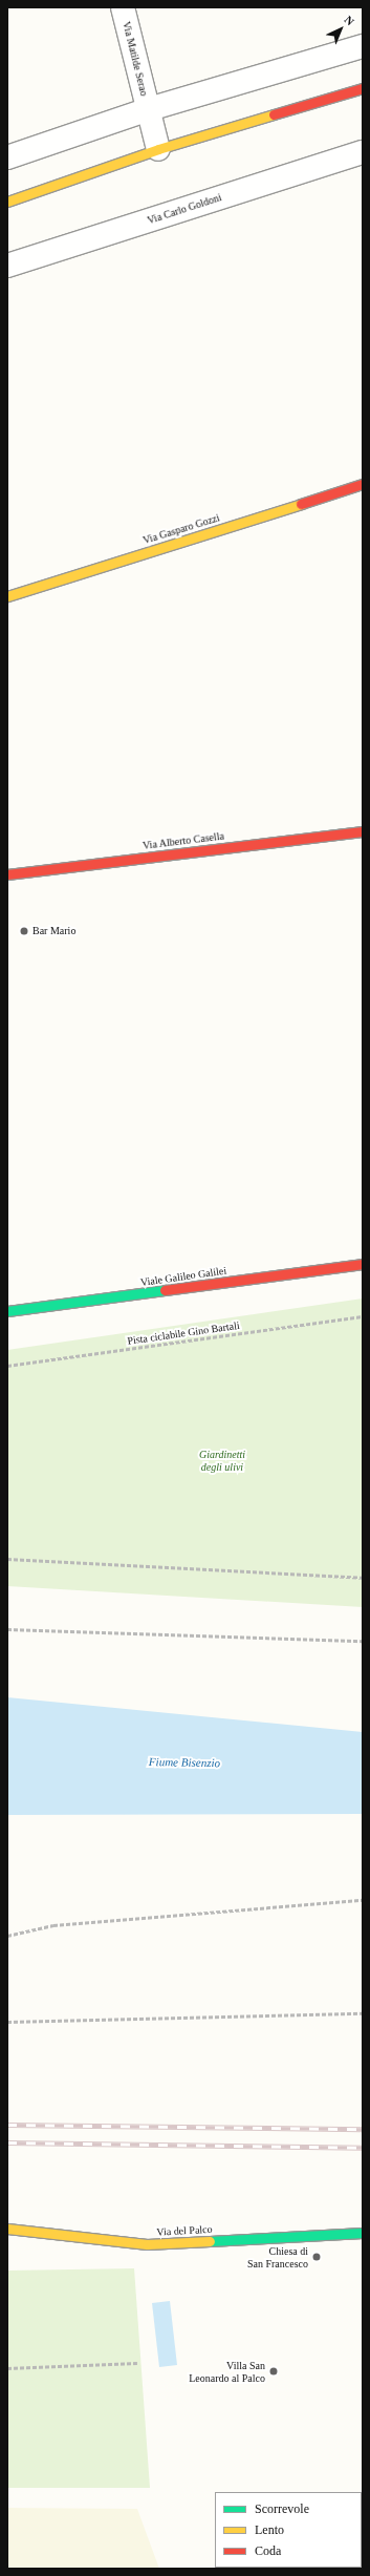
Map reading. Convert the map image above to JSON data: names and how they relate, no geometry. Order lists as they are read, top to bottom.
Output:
{
  "streets": {
    "street": [
      "Via Matilde Serao",
      "Via Carlo Goldoni",
      "Via Gasparo Gozzi",
      "Via Alberto Casella",
      "Viale Galileo Galilei",
      "Via del Palco"
    ],
    "path": ["Pista ciclabile Gino Bartali"]
  },
  "water": ["Fiume Bisenzio"],
  "parks": ["Giardinetti degli ulivi"],
  "places": ["Bar Mario", "Chiesa di San Francesco", "Villa San Leonardo al Palco"],
  "legend": ["Scorrevole", "Lento", "Coda"],
  "north": "top right"
}
